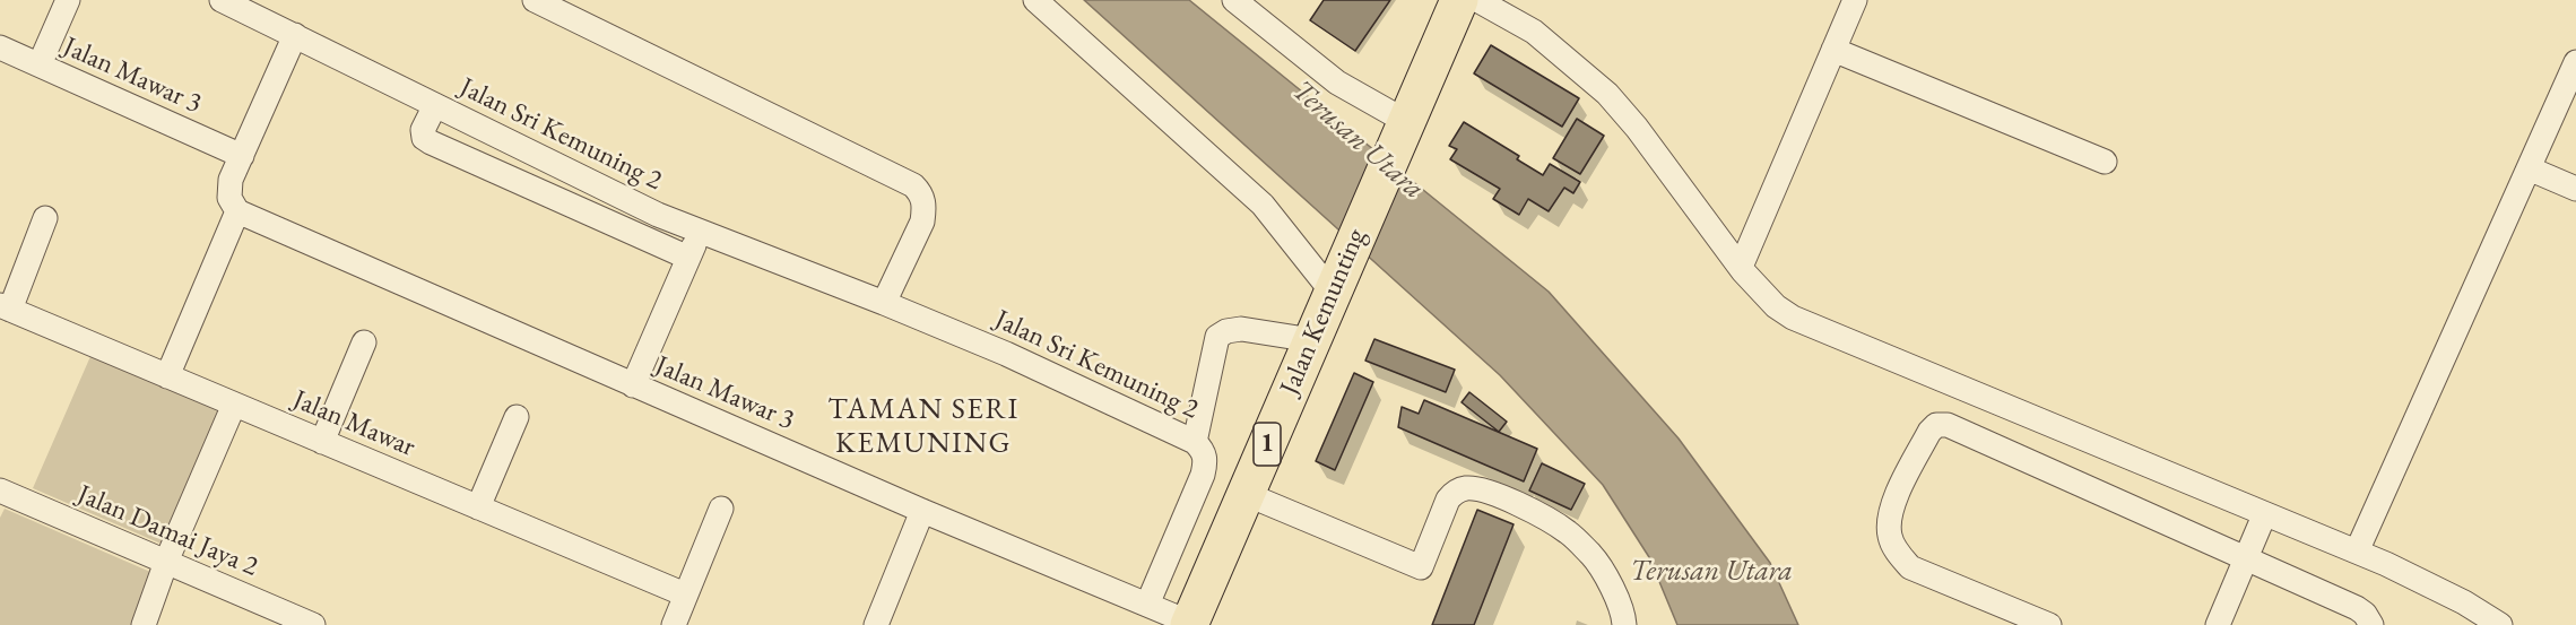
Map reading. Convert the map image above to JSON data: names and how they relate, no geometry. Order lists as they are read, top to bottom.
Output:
{
  "streets": {
    "main road": ["Jalan Kemunting", "1"],
    "street": [
      "Jalan Mawar 3",
      "Jalan Sri Kemuning 2",
      "Jalan Mawar",
      "Jalan Damai Jaya 2"
    ]
  },
  "crossings": [
    ["Jalan Mawar 3", "Jalan Sri Kemuning 2"],
    ["Jalan Mawar 3", "Jalan Kemunting"]
  ],
  "districts": ["TAMAN SERI KEMUNING"],
  "water": ["Terusan Utara"]
}
